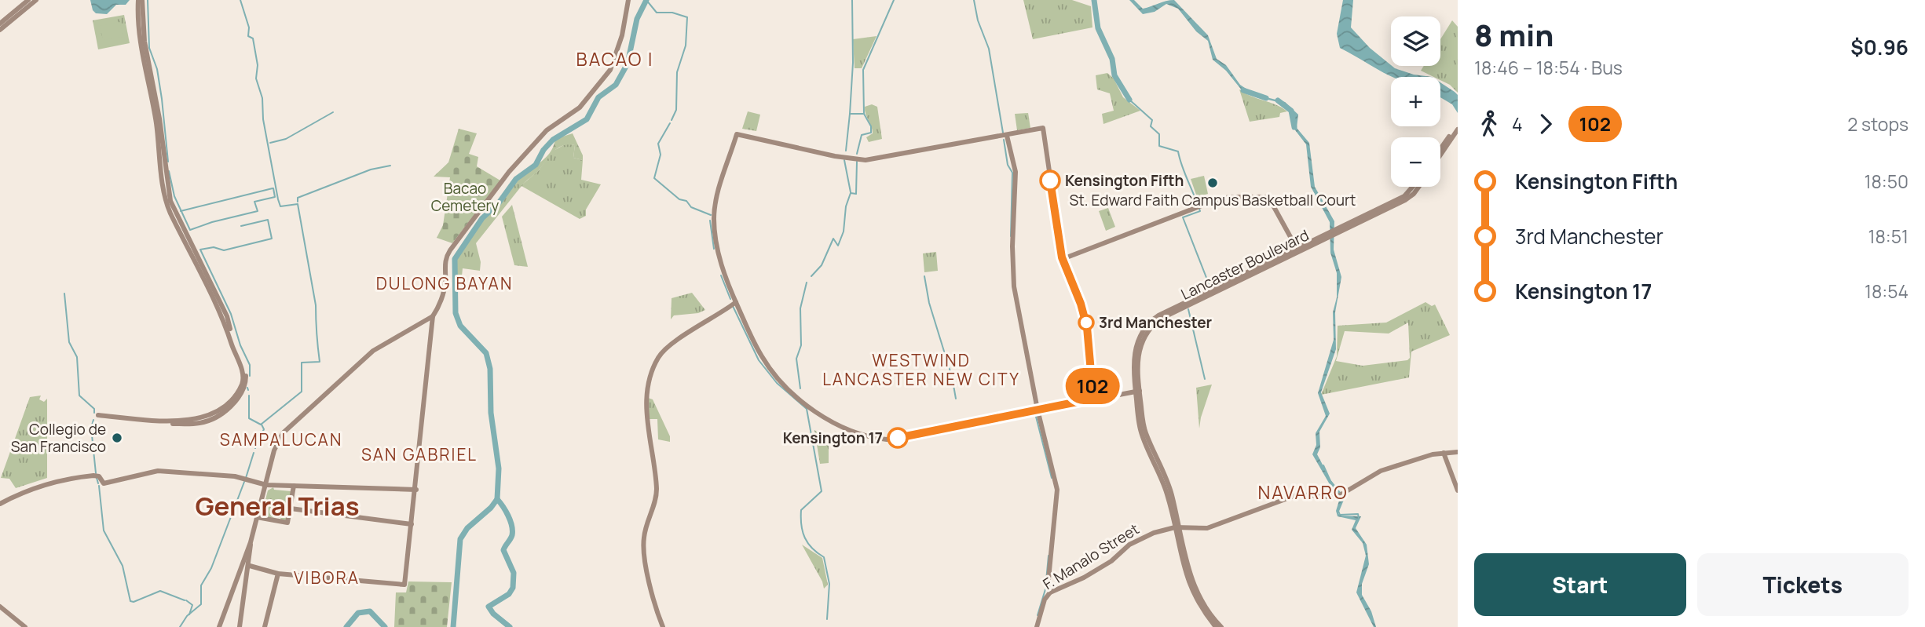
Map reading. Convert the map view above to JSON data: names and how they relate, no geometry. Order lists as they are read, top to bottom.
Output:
{
  "streets": {
    "street": ["Lancaster Boulevard", "F. Manalo Street"]
  },
  "crossings": [
    ["Lancaster Boulevard", "F. Manalo Street"]
  ],
  "districts": [
    "BACAO I",
    "DULONG BAYAN",
    "WESTWIND LANCASTER NEW CITY",
    "SAMPALUCAN",
    "SAN GABRIEL",
    "NAVARRO",
    "General Trias",
    "VIBORA"
  ],
  "parks": ["Bacao Cemetery"],
  "places": [
    "Kensington Fifth",
    "St. Edward Faith Campus Basketball Court",
    "3rd Manchester",
    "Collegio de San Francisco",
    "Kensington 17"
  ],
  "lines": ["bus line 102"],
  "page": {
    "on_map": "102",
    "heading": ["8 min", "18:46 – 18:54 · Bus", "$0.96"],
    "map_buttons": ["+", "−"],
    "legs": ["4", "102", "2 stops"],
    "list": [
      {
        "name": "Kensington Fifth",
        "value": "18:50"
      },
      {
        "name": "3rd Manchester",
        "value": "18:51"
      },
      {
        "name": "Kensington 17",
        "value": "18:54"
      }
    ],
    "buttons": ["Start", "Tickets"]
  }
}
